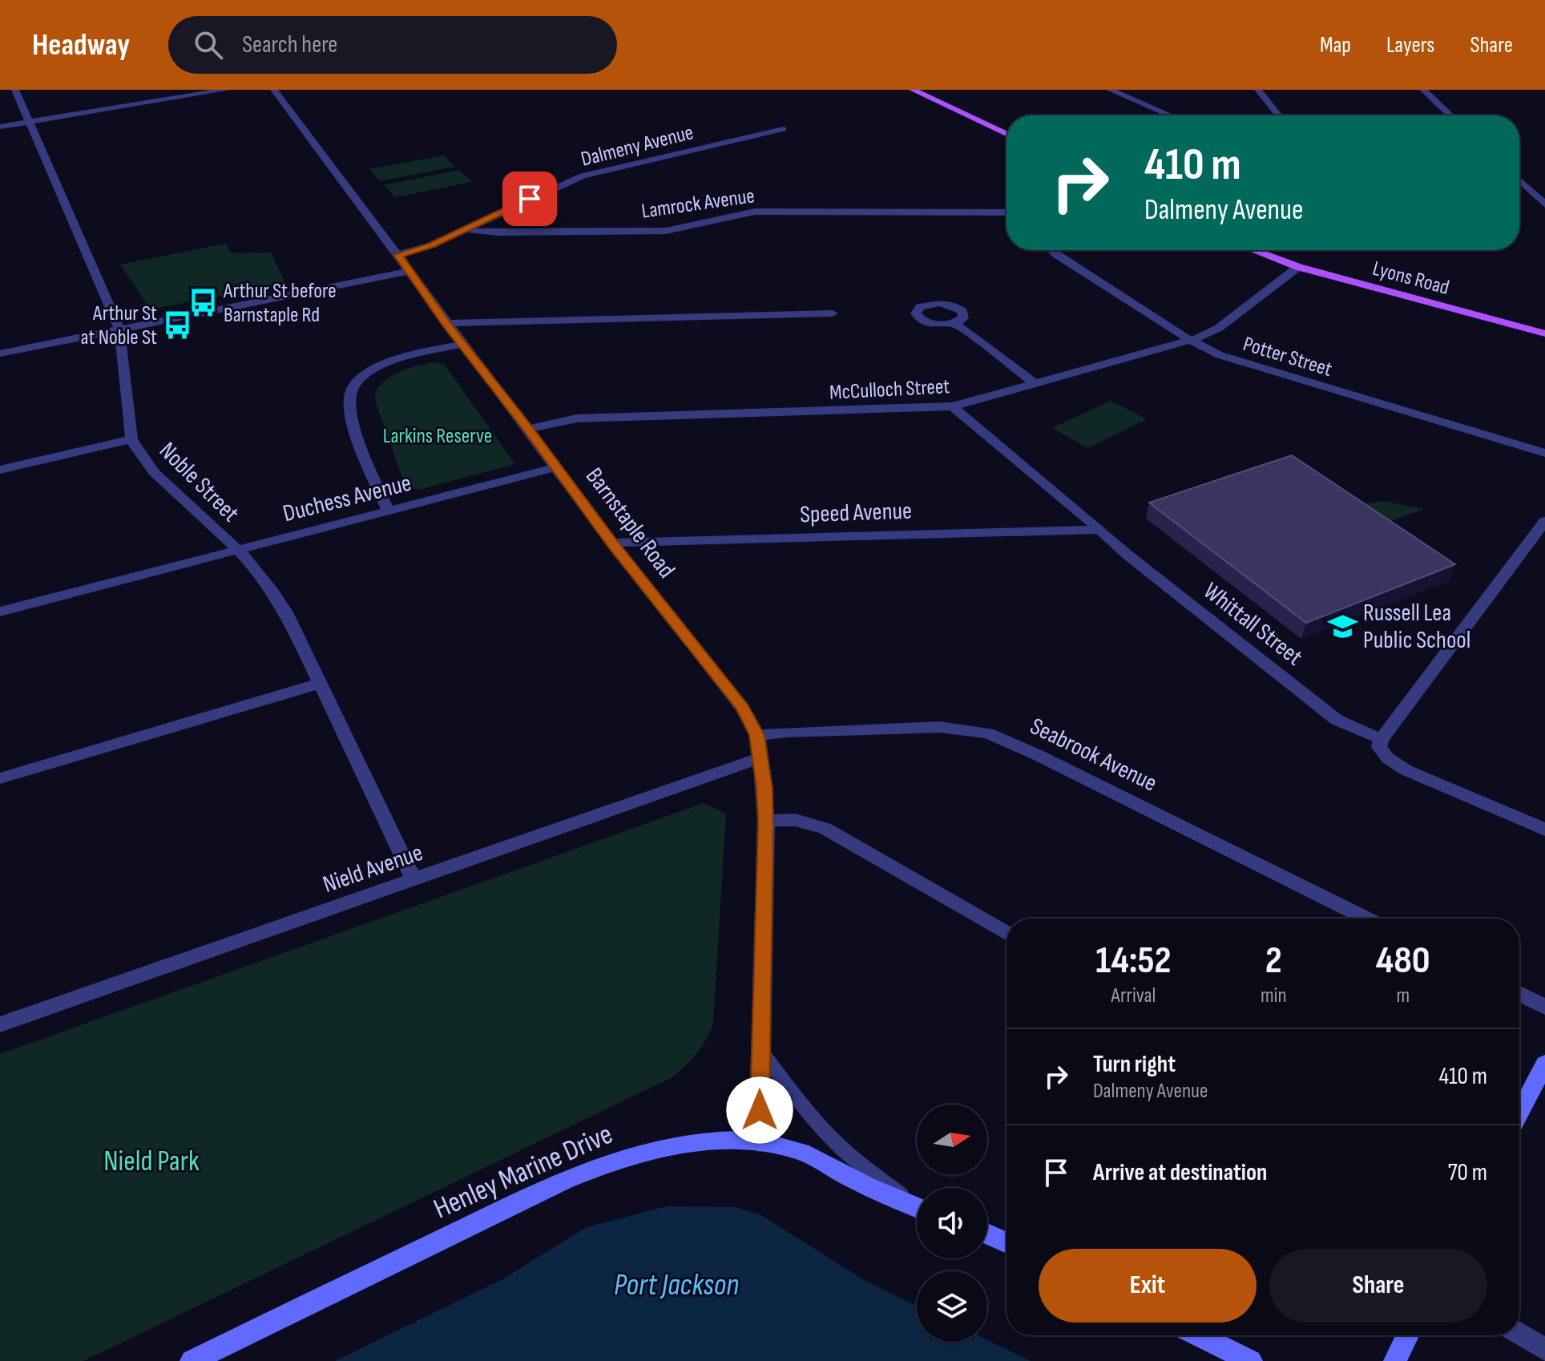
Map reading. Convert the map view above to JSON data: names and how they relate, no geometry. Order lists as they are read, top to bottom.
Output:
{
  "streets": {
    "main road": ["Lyons Road", "Henley Marine Drive"],
    "street": [
      "Dalmeny Avenue",
      "Lamrock Avenue",
      "Potter Street",
      "McCulloch Street",
      "Noble Street",
      "Duchess Avenue",
      "Speed Avenue",
      "Barnstaple Road",
      "Whittall Street",
      "Seabrook Avenue",
      "Nield Avenue"
    ]
  },
  "crossings": [
    ["Dalmeny Avenue", "Lamrock Avenue"],
    ["Dalmeny Avenue", "Barnstaple Road"],
    ["Lyons Road", "McCulloch Street"],
    ["Potter Street", "McCulloch Street"],
    ["McCulloch Street", "Barnstaple Road"],
    ["McCulloch Street", "Whittall Street"],
    ["Noble Street", "Duchess Avenue"],
    ["Noble Street", "Nield Avenue"],
    ["Duchess Avenue", "Barnstaple Road"],
    ["Speed Avenue", "Barnstaple Road"],
    ["Speed Avenue", "Whittall Street"],
    ["Barnstaple Road", "Seabrook Avenue"],
    ["Barnstaple Road", "Nield Avenue"],
    ["Barnstaple Road", "Henley Marine Drive"]
  ],
  "water": ["Port Jackson"],
  "parks": ["Larkins Reserve", "Nield Park"],
  "places": {
    "bus stop": ["Arthur St before Barnstaple Rd", "Arthur St at Noble St"],
    "school or university": ["Russell Lea Public School"]
  },
  "north": "right",
  "page": {
    "header": "Headway",
    "search": "Search here",
    "nav": ["Map", "Layers", "Share"],
    "turn": ["410 m", "Dalmeny Avenue"],
    "eta": [
      "14:52",
      "Arrival",
      "2",
      "min",
      "480",
      "m"
    ],
    "list": [
      {
        "name": "Turn right",
        "note": "Dalmeny Avenue",
        "value": "410 m"
      },
      {
        "name": "Arrive at destination",
        "value": "70 m"
      }
    ],
    "buttons": ["Exit", "Share"]
  }
}
